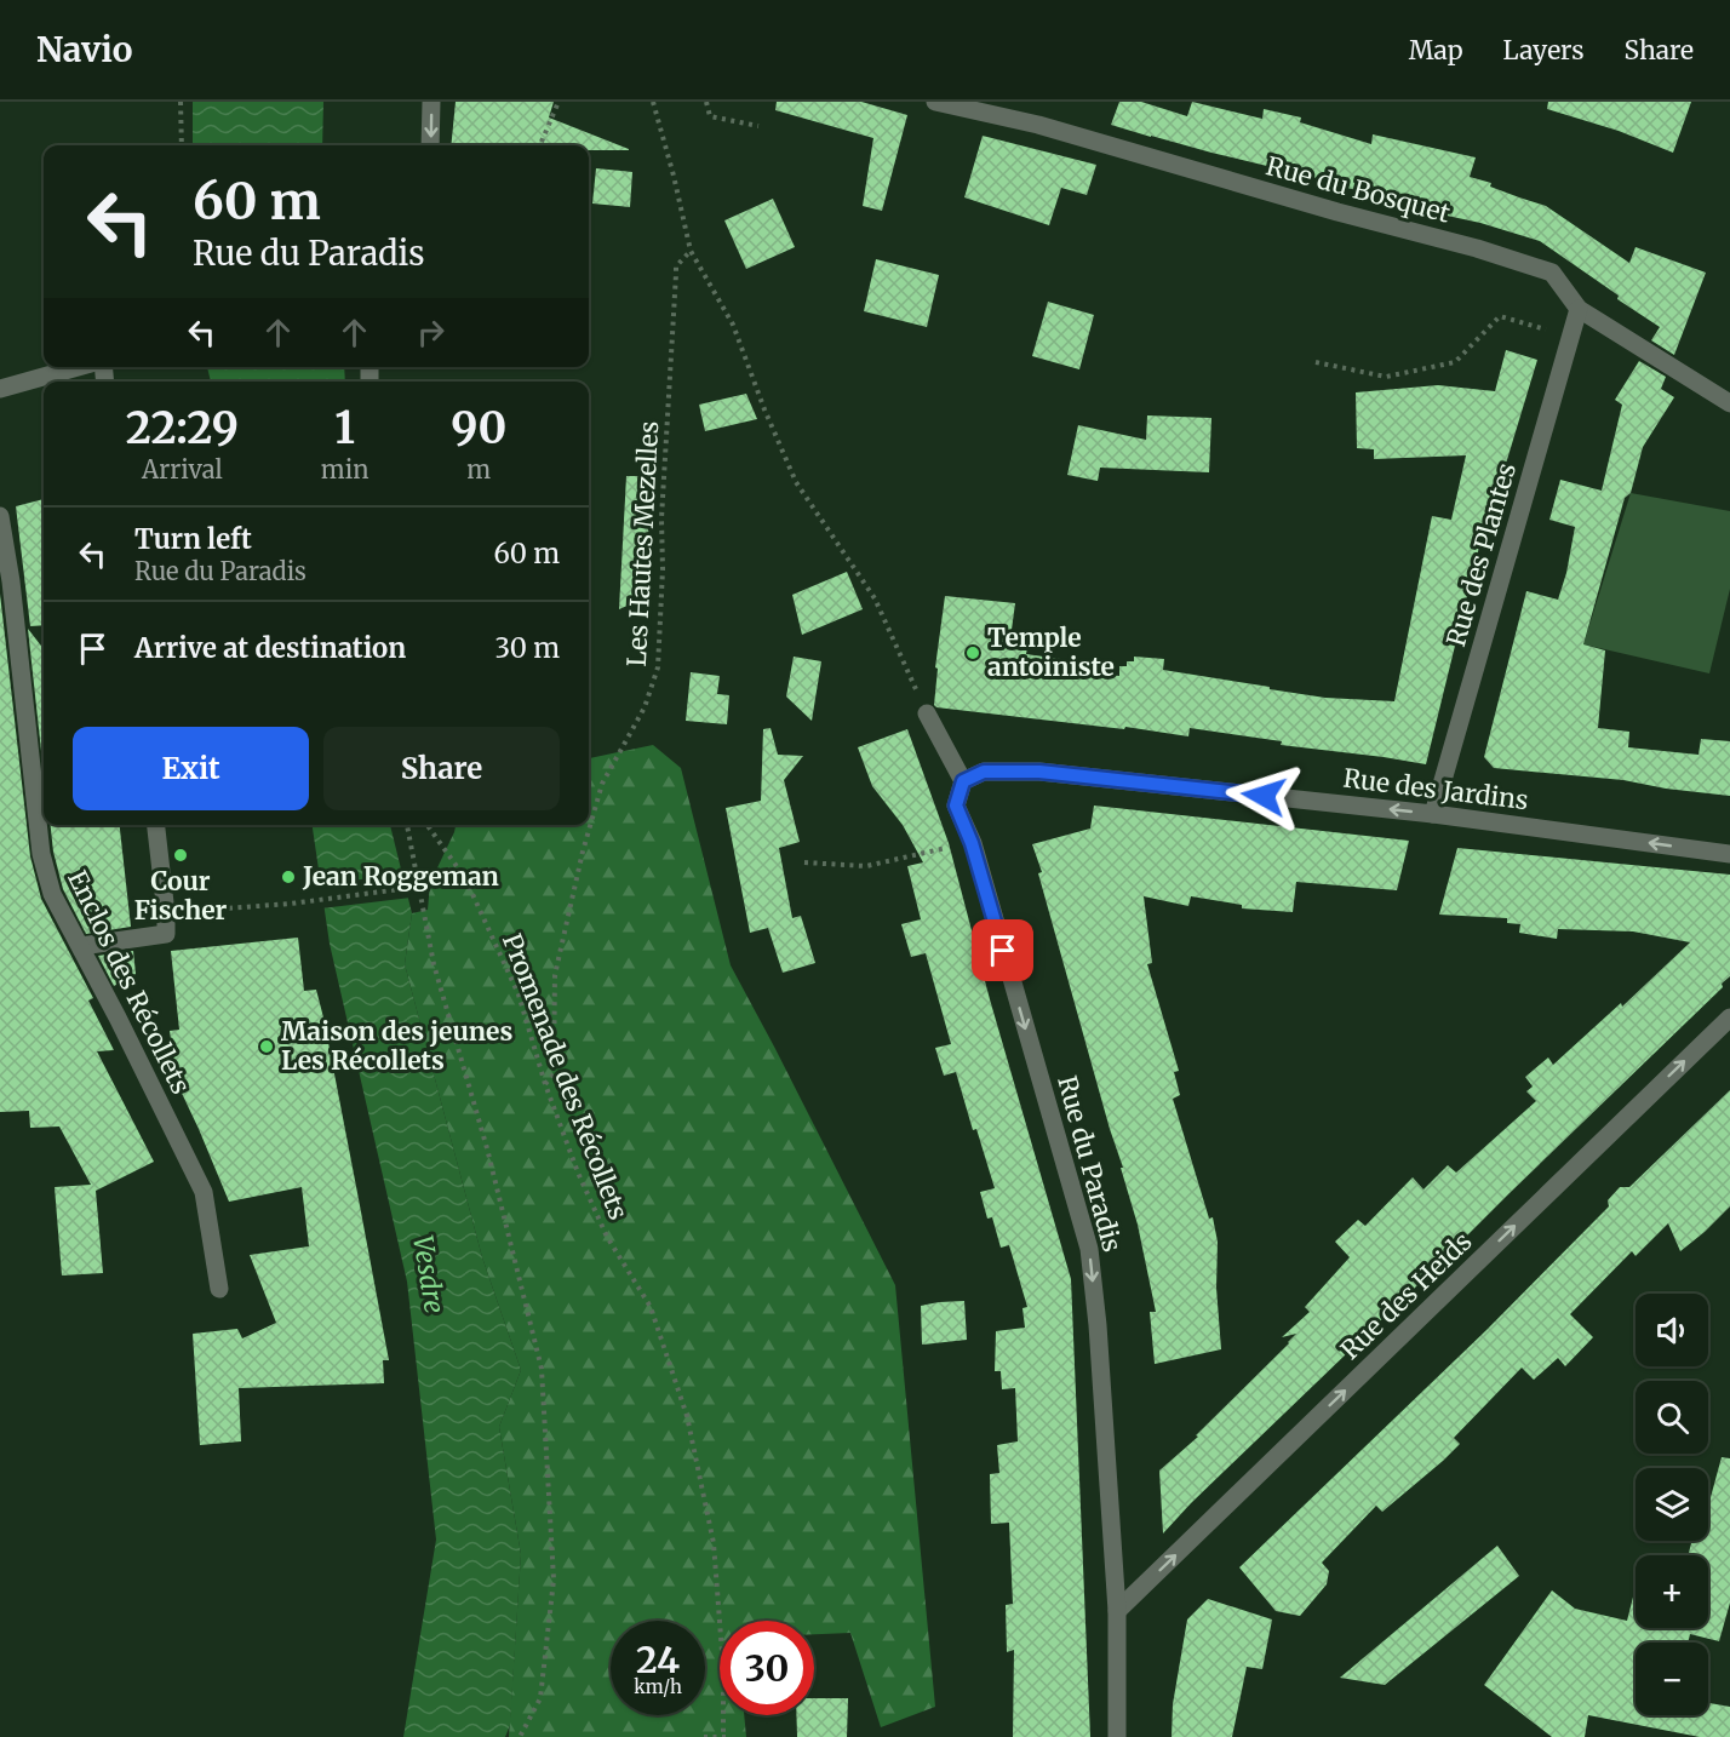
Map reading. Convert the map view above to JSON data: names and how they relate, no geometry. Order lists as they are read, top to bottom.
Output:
{
  "streets": {
    "street": [
      "Rue du Bosquet",
      "Rue des Plantes",
      "Rue des Jardins",
      "Enclos des Récollets",
      "Rue du Paradis",
      "Rue des Heids"
    ],
    "path": ["Les Hautes Mezelles", "Promenade des Récollets"]
  },
  "crossings": [
    ["Rue du Bosquet", "Rue des Plantes"],
    ["Les Hautes Mezelles", "Promenade des Récollets"],
    ["Rue des Plantes", "Rue des Jardins"],
    ["Rue des Jardins", "Rue du Paradis"],
    ["Rue du Paradis", "Rue des Heids"]
  ],
  "one_way": ["Rue des Jardins", "Rue du Paradis", "Rue des Heids"],
  "water": ["Vesdre"],
  "places": [
    "Temple antoiniste",
    "Cour Fischer",
    "Jean Roggeman",
    "Maison des jeunes Les Récollets"
  ],
  "page": {
    "header": "Navio",
    "nav": ["Map", "Layers", "Share"],
    "turn": ["60 m", "Rue du Paradis"],
    "eta": [
      "22:29",
      "Arrival",
      "1",
      "min",
      "90",
      "m"
    ],
    "list": [
      {
        "name": "Turn left",
        "note": "Rue du Paradis",
        "value": "60 m"
      },
      {
        "name": "Arrive at destination",
        "value": "30 m"
      }
    ],
    "buttons": ["Exit", "Share"],
    "map_buttons": ["+", "−"],
    "speed": "24 km/h",
    "limit": "30"
  }
}
